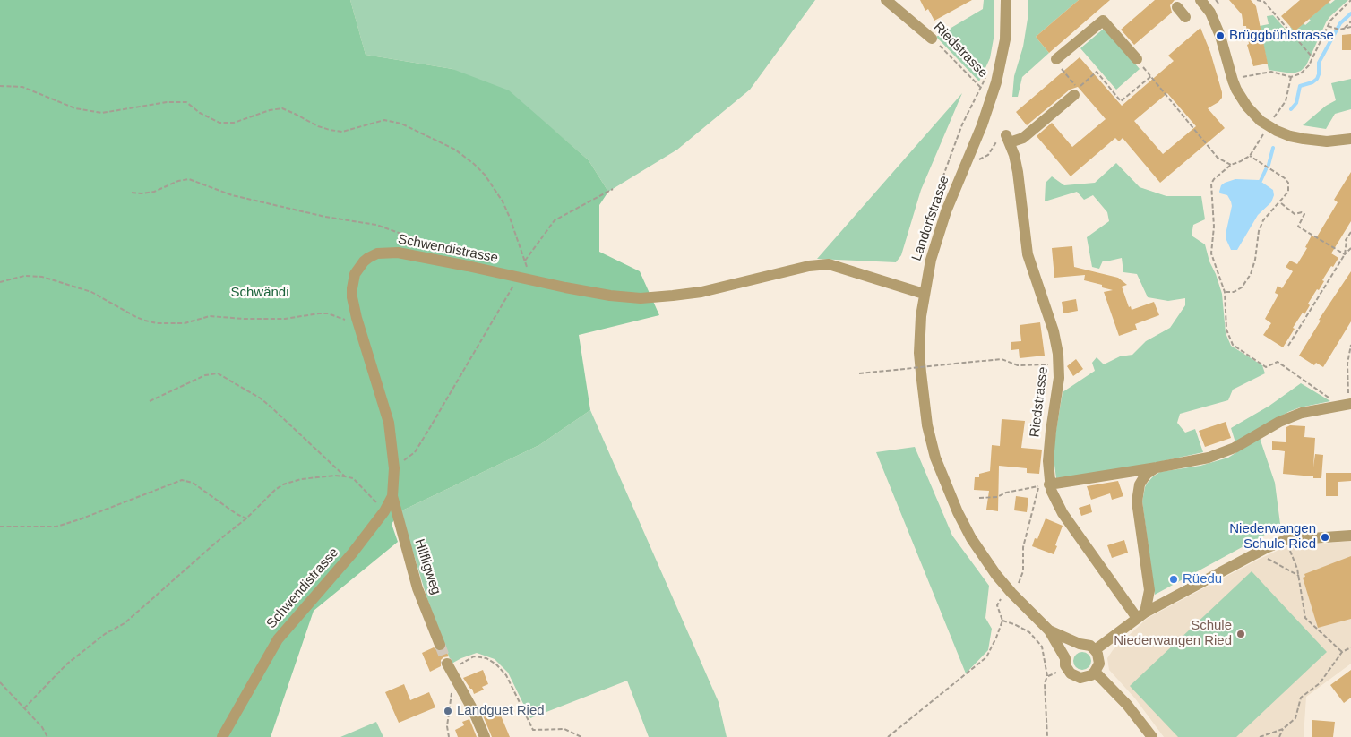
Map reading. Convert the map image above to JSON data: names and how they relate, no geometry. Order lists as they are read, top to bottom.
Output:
{
  "streets": {
    "street": [
      "Riedstrasse",
      "Landorfstrasse",
      "Schwendistrasse",
      "Hilfligweg"
    ]
  },
  "crossings": [
    ["Landorfstrasse", "Schwendistrasse"],
    ["Schwendistrasse", "Hilfligweg"]
  ],
  "parks": ["Schwändi"],
  "places": [
    "Brüggbühlstrasse",
    "Niederwangen Schule Ried",
    "Rüedu",
    "Schule Niederwangen Ried",
    "Landguet Ried"
  ]
}
